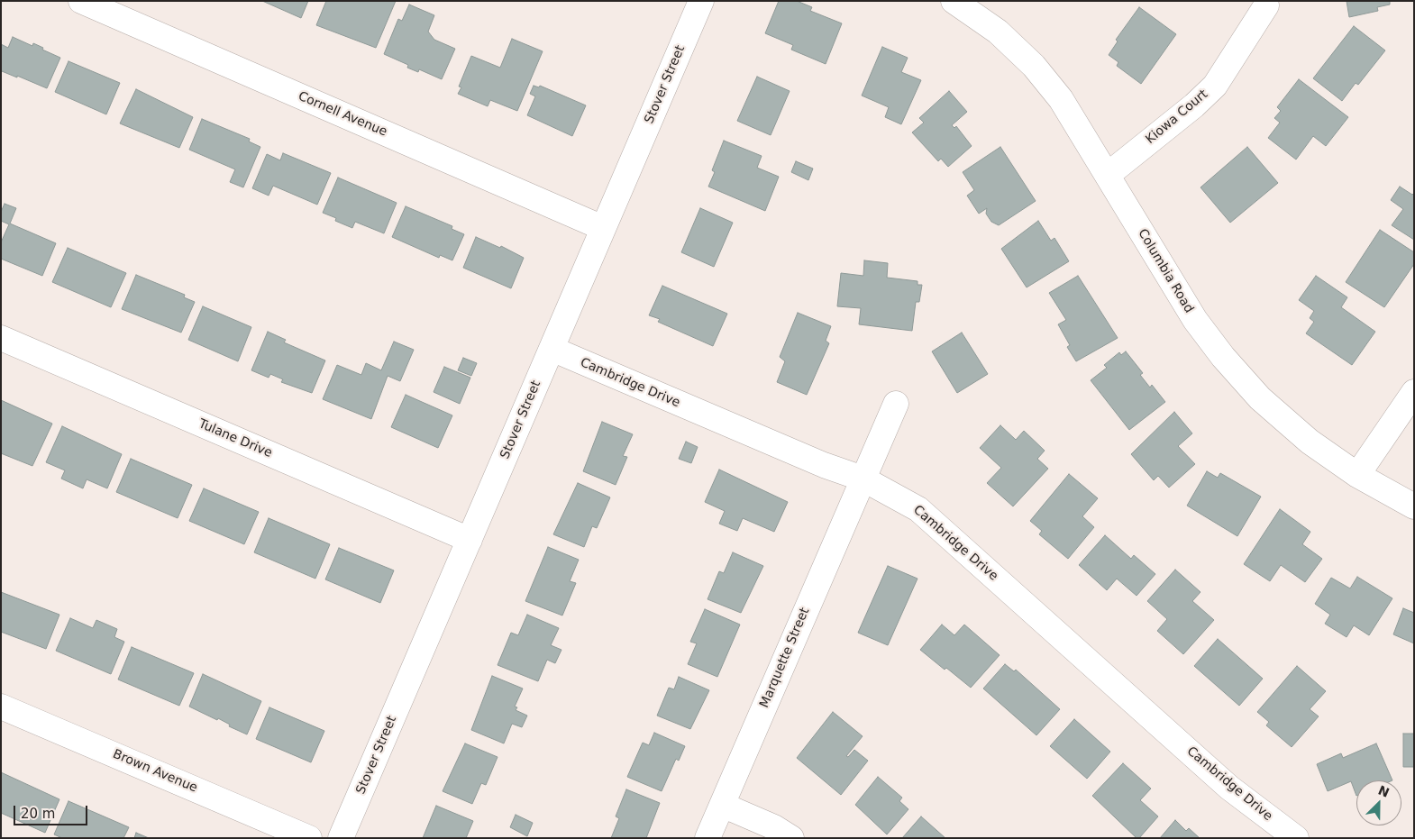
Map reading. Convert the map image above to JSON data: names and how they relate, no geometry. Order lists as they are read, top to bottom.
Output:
{
  "streets": {
    "street": [
      "Stover Street",
      "Cornell Avenue",
      "Kiowa Court",
      "Columbia Road",
      "Cambridge Drive",
      "Tulane Drive",
      "Marquette Street",
      "Brown Avenue"
    ]
  },
  "crossings": [
    ["Stover Street", "Cornell Avenue"],
    ["Stover Street", "Cambridge Drive"],
    ["Stover Street", "Tulane Drive"],
    ["Kiowa Court", "Columbia Road"],
    ["Cambridge Drive", "Marquette Street"]
  ],
  "scale_bar": "20 m",
  "north": "top right"
}
